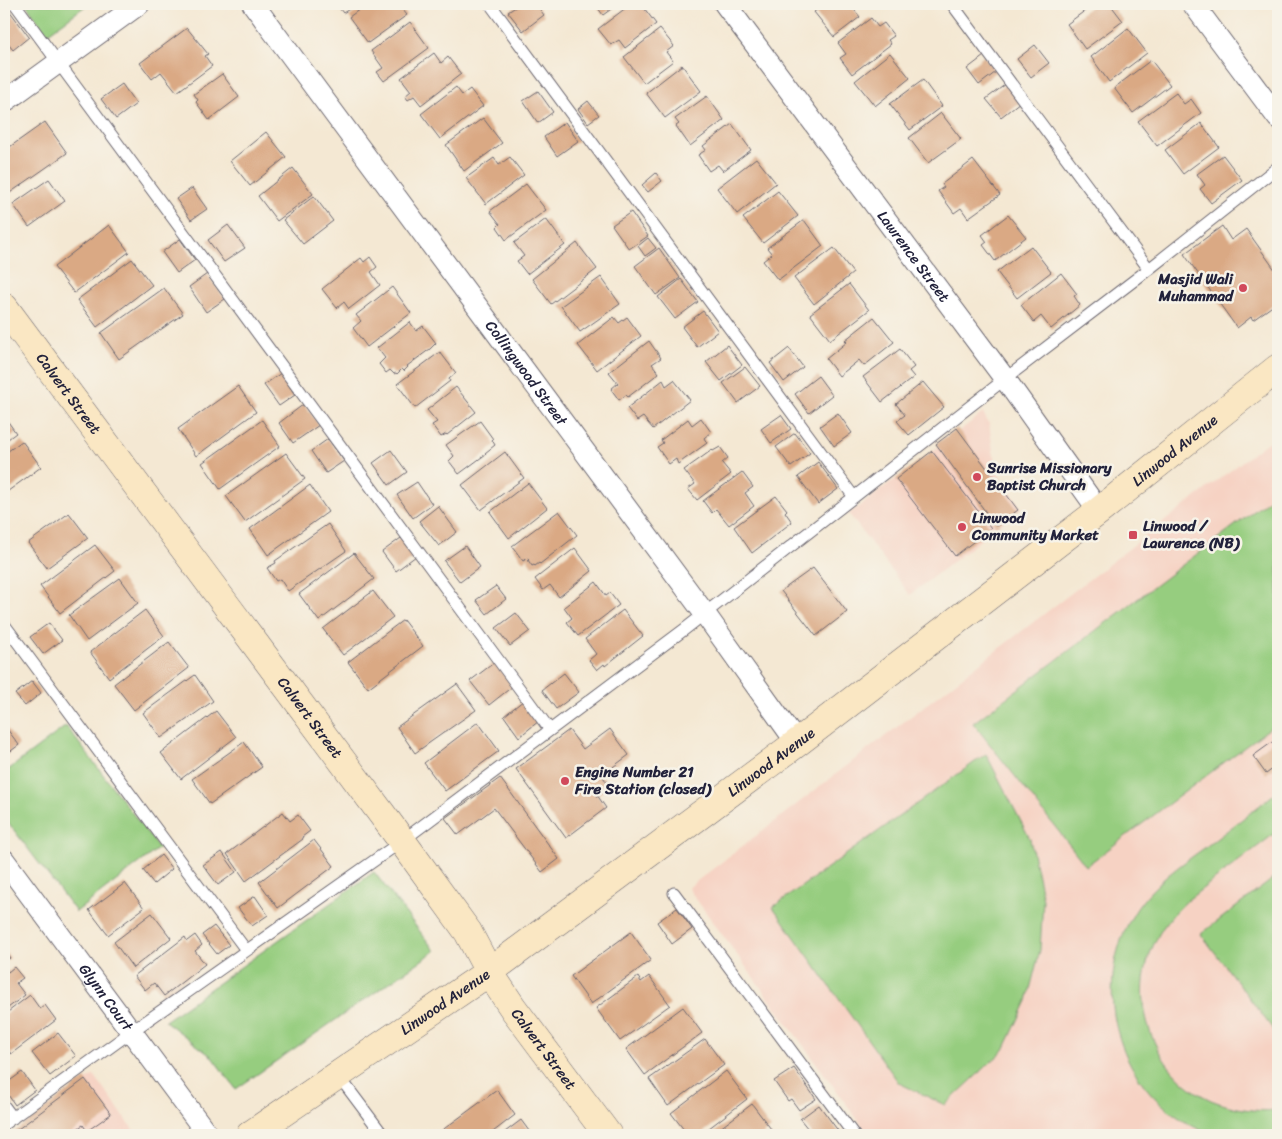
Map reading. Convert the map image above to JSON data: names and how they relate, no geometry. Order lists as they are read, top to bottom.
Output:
{
  "streets": {
    "street": [
      "Lawrence Street",
      "Collingwood Street",
      "Calvert Street",
      "Linwood Avenue",
      "Glynn Court"
    ]
  },
  "crossings": [
    ["Lawrence Street", "Linwood Avenue"],
    ["Collingwood Street", "Linwood Avenue"],
    ["Calvert Street", "Linwood Avenue"]
  ],
  "places": {
    "other": [
      "Masjid Wali Muhammad",
      "Sunrise Missionary Baptist Church",
      "Linwood Community Market",
      "Engine Number 21 Fire Station (closed)"
    ],
    "transit": ["Linwood / Lawrence (NB)"]
  }
}
